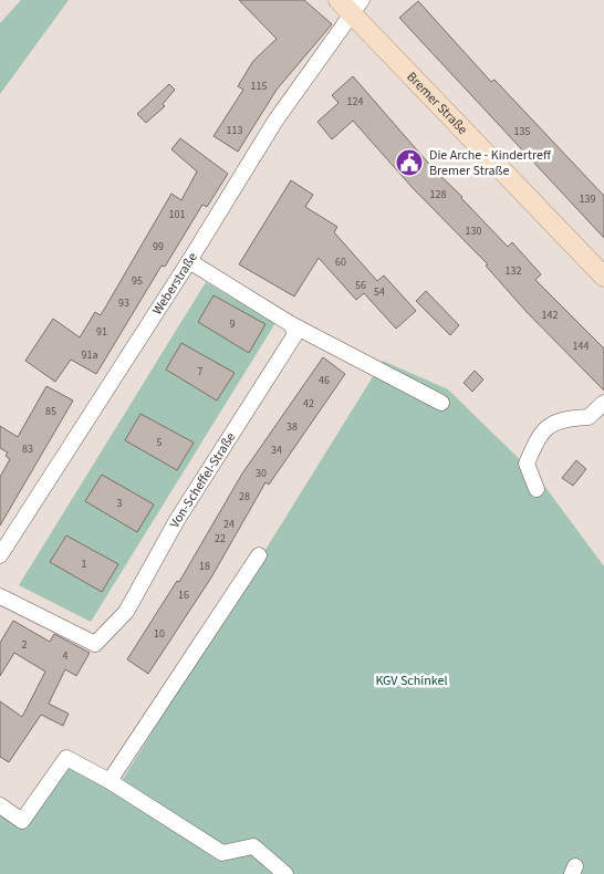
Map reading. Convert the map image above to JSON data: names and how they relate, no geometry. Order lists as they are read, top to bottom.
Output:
{
  "streets": {
    "main road": ["Bremer Straße"],
    "street": ["Weberstraße", "Von-Scheffel-Straße"]
  },
  "crossings": [
    ["Bremer Straße", "Weberstraße"]
  ],
  "parks": ["KGV Schinkel"],
  "places": {
    "public building": ["Die Arche - Kindertreff Bremer Straße"]
  },
  "house_numbers": [
    "115",
    "124",
    "113",
    "135",
    "128",
    "139",
    "101",
    "130",
    "99",
    "60",
    "132",
    "95",
    "56",
    "54",
    "93",
    "142",
    "9",
    "91",
    "144",
    "91a",
    "7",
    "46",
    "42",
    "85",
    "38",
    "5",
    "83",
    "34",
    "30",
    "28",
    "3",
    "24",
    "22",
    "1",
    "18",
    "16",
    "10",
    "2",
    "4"
  ]
}
